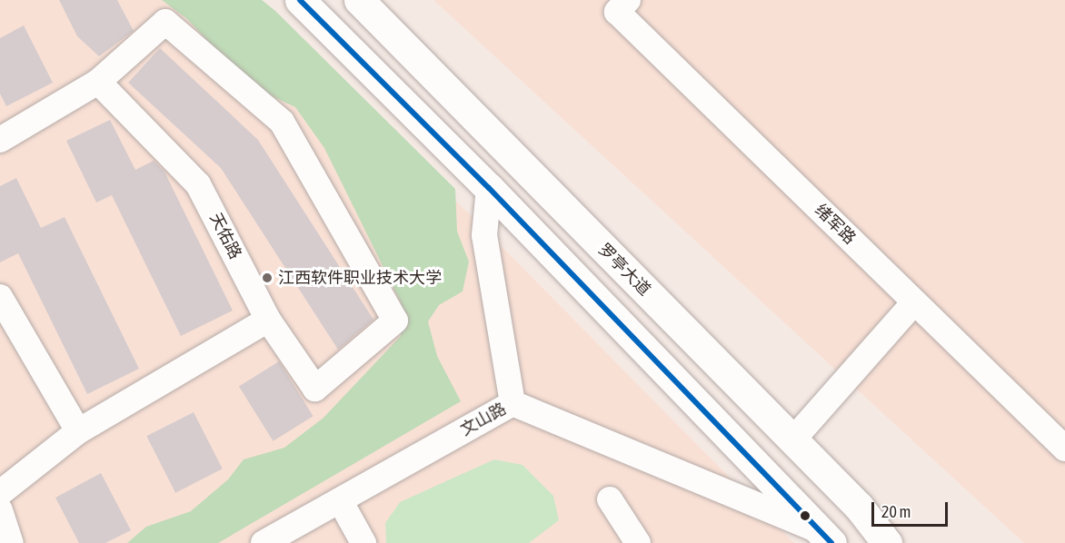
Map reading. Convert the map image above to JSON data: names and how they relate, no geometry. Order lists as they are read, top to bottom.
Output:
{
  "streets": {
    "highway": ["罗亭大道"],
    "street": ["绪军路", "天佑路", "文山路"]
  },
  "places": ["江西软件职业技术大学"],
  "scale_bar": "20 m"
}
